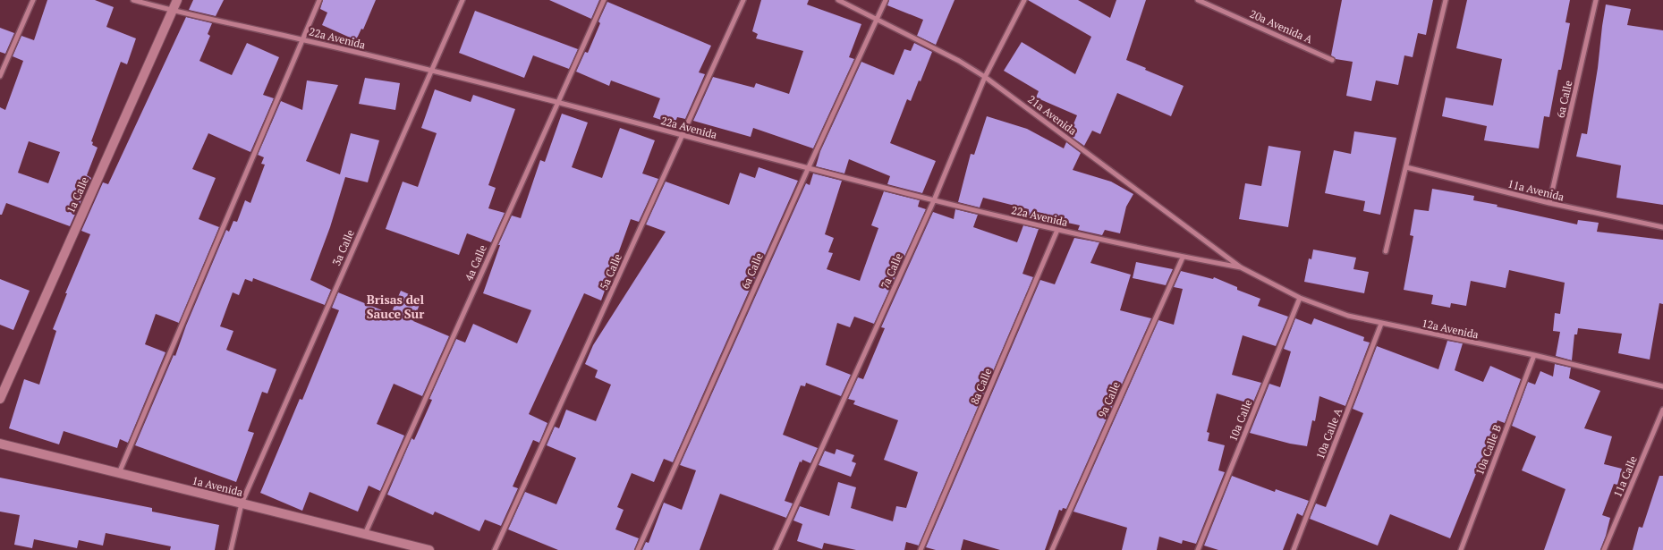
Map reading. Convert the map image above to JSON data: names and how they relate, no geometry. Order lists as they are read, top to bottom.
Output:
{
  "streets": {
    "street": [
      "20a Avenida A",
      "22a Avenida",
      "6a Calle",
      "21a Avenida",
      "11a Avenida",
      "1a Calle",
      "3a Calle",
      "4a Calle",
      "7a Calle",
      "5a Calle",
      "12a Avenida",
      "8a Calle",
      "9a Calle",
      "10a Calle",
      "10a Calle A",
      "10a Calle B",
      "11a Calle",
      "1a Avenida"
    ]
  },
  "crossings": [
    ["22a Avenida", "6a Calle"],
    ["22a Avenida", "21a Avenida"],
    ["22a Avenida", "1a Calle"],
    ["22a Avenida", "3a Calle"],
    ["22a Avenida", "4a Calle"],
    ["22a Avenida", "7a Calle"],
    ["22a Avenida", "5a Calle"],
    ["22a Avenida", "12a Avenida"],
    ["22a Avenida", "8a Calle"],
    ["22a Avenida", "9a Calle"],
    ["6a Calle", "21a Avenida"],
    ["6a Calle", "11a Avenida"],
    ["21a Avenida", "7a Calle"],
    ["21a Avenida", "12a Avenida"],
    ["3a Calle", "1a Avenida"],
    ["4a Calle", "1a Avenida"],
    ["12a Avenida", "10a Calle"],
    ["12a Avenida", "10a Calle A"],
    ["12a Avenida", "10a Calle B"]
  ],
  "districts": ["Brisas del Sauce Sur"]
}
